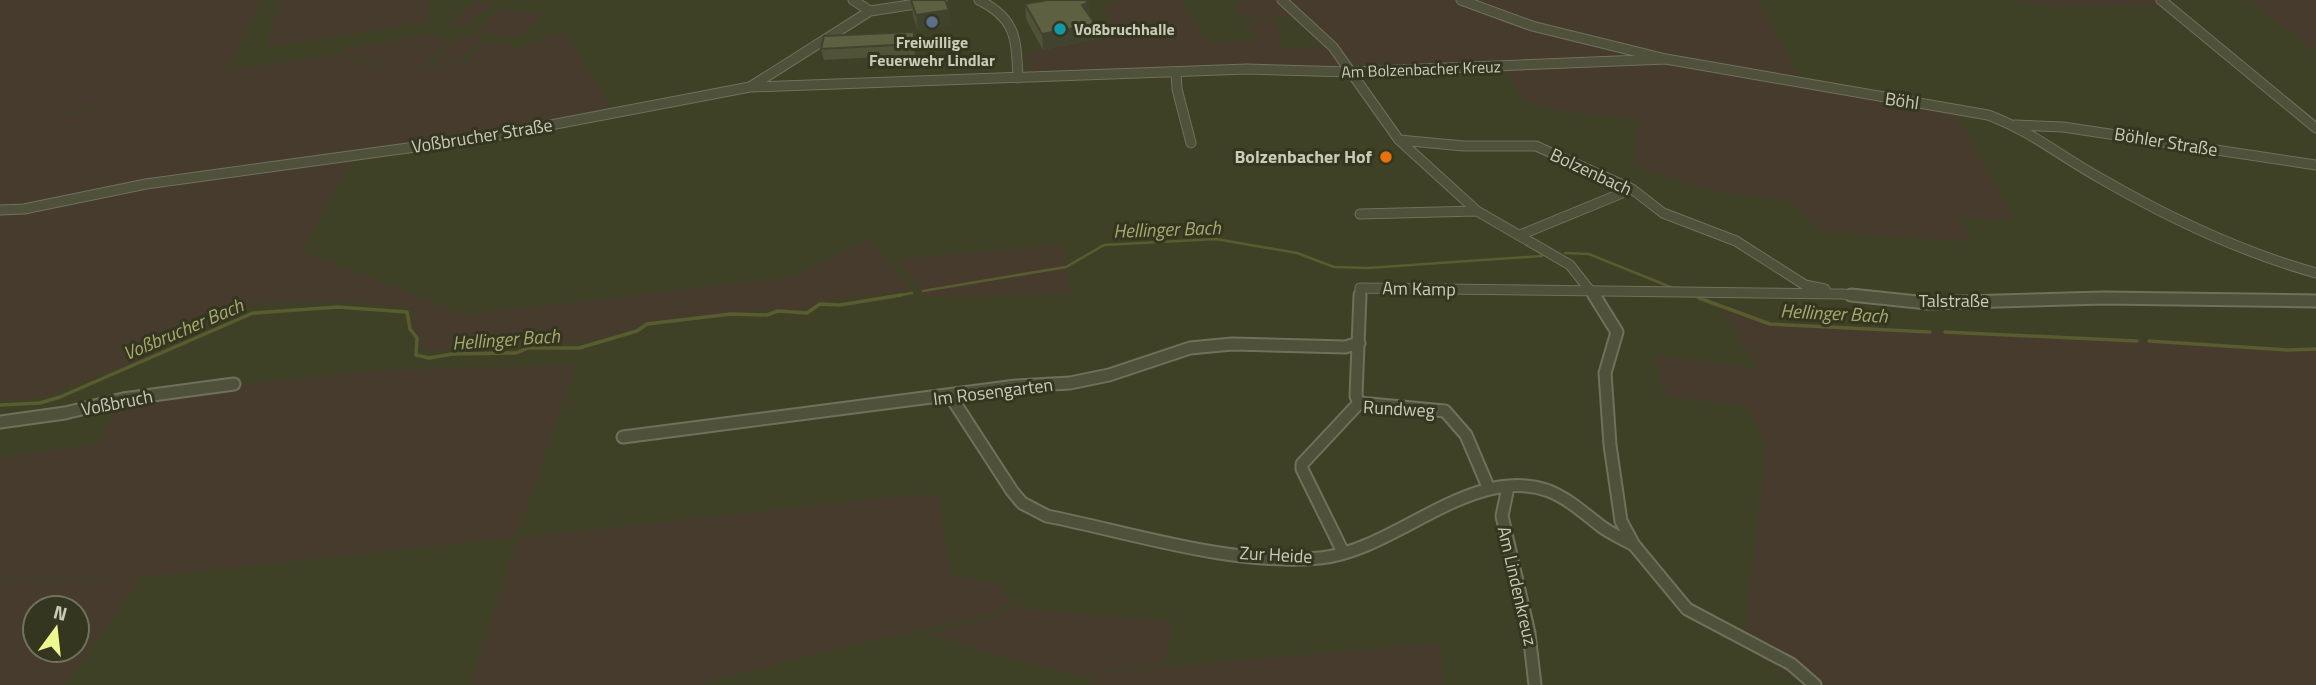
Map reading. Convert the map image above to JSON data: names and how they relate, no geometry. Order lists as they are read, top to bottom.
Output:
{
  "streets": {
    "street": [
      "Am Bolzenbacher Kreuz",
      "Böhl",
      "Voßbrucher Straße",
      "Böhler Straße",
      "Bolzenbach",
      "Am Kamp",
      "Talstraße",
      "Im Rosengarten",
      "Voßbruch",
      "Rundweg",
      "Zur Heide",
      "Am Lindenkreuz"
    ]
  },
  "crossings": [
    ["Am Bolzenbacher Kreuz", "Böhl"],
    ["Am Bolzenbacher Kreuz", "Voßbrucher Straße"],
    ["Böhl", "Böhler Straße"],
    ["Bolzenbach", "Talstraße"],
    ["Am Kamp", "Talstraße"],
    ["Am Kamp", "Im Rosengarten"],
    ["Am Kamp", "Rundweg"],
    ["Im Rosengarten", "Zur Heide"],
    ["Rundweg", "Zur Heide"],
    ["Zur Heide", "Am Lindenkreuz"]
  ],
  "water": ["Hellinger Bach", "Voßbrucher Bach"],
  "places": ["Freiwillige Feuerwehr Lindlar", "Voßbruchhalle", "Bolzenbacher Hof"],
  "north": "top"
}
